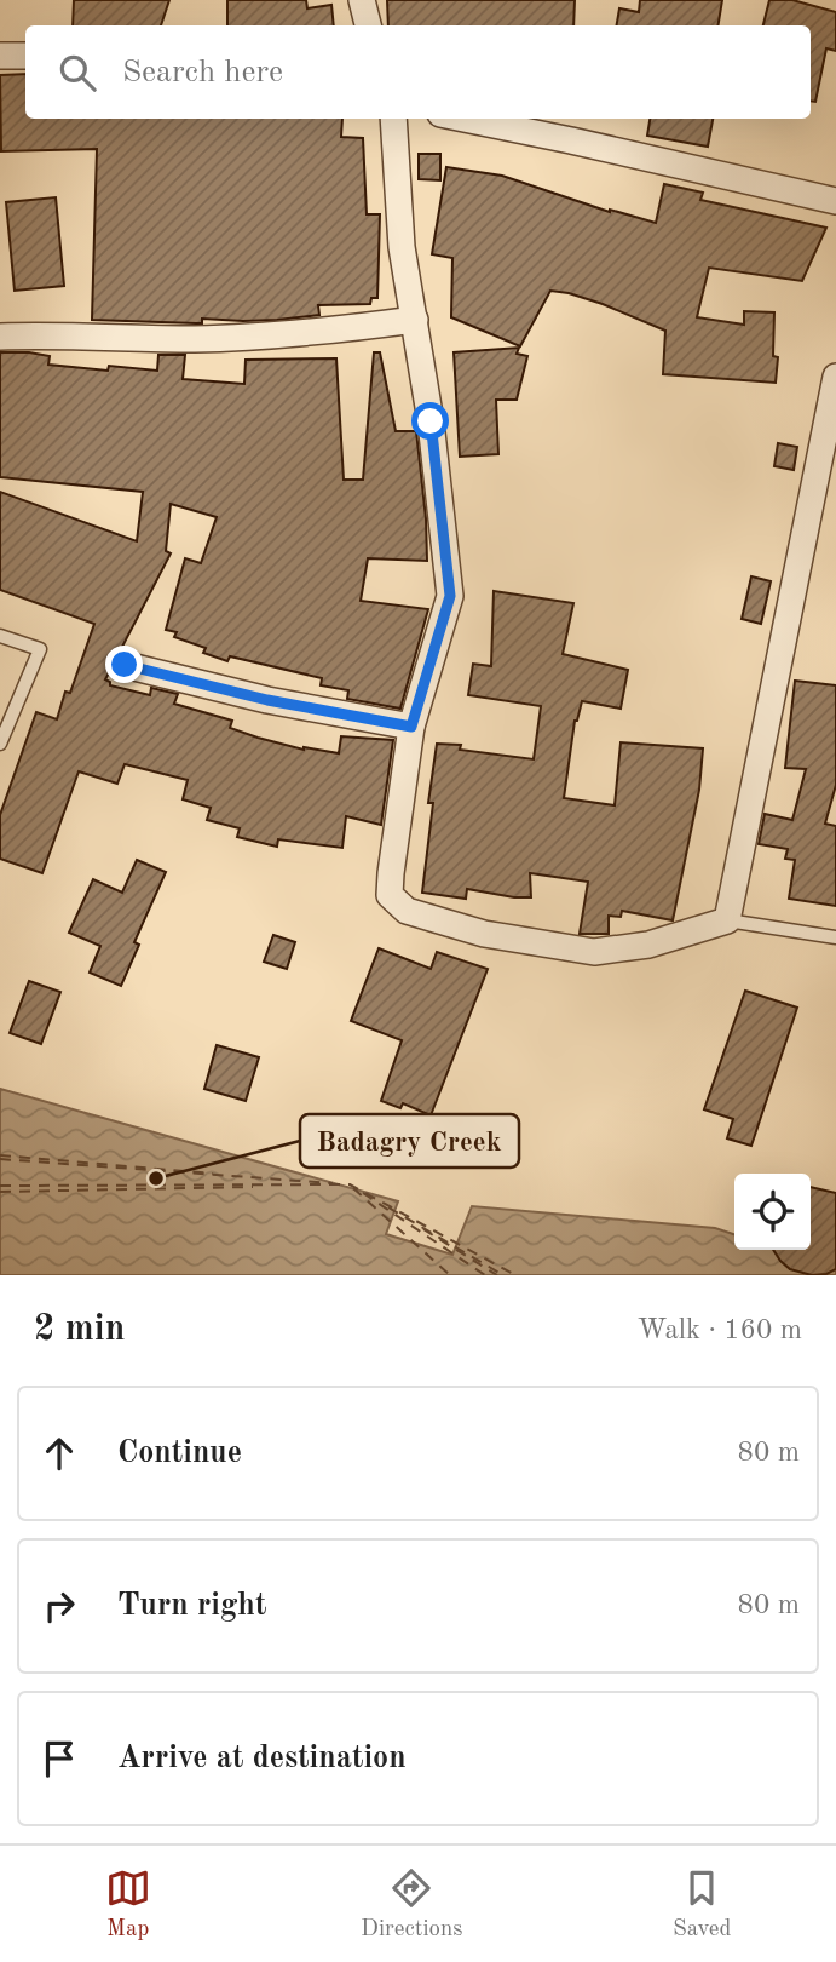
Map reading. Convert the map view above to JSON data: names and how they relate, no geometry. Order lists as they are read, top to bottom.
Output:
{
  "places": ["Badagry Creek"],
  "page": {
    "search": "Search here",
    "heading": ["2 min", "Walk · 160 m"],
    "list": [
      ["Continue", "80 m"],
      ["Turn right", "80 m"],
      "Arrive at destination"
    ],
    "nav": ["Map", "Directions", "Saved"]
  }
}
